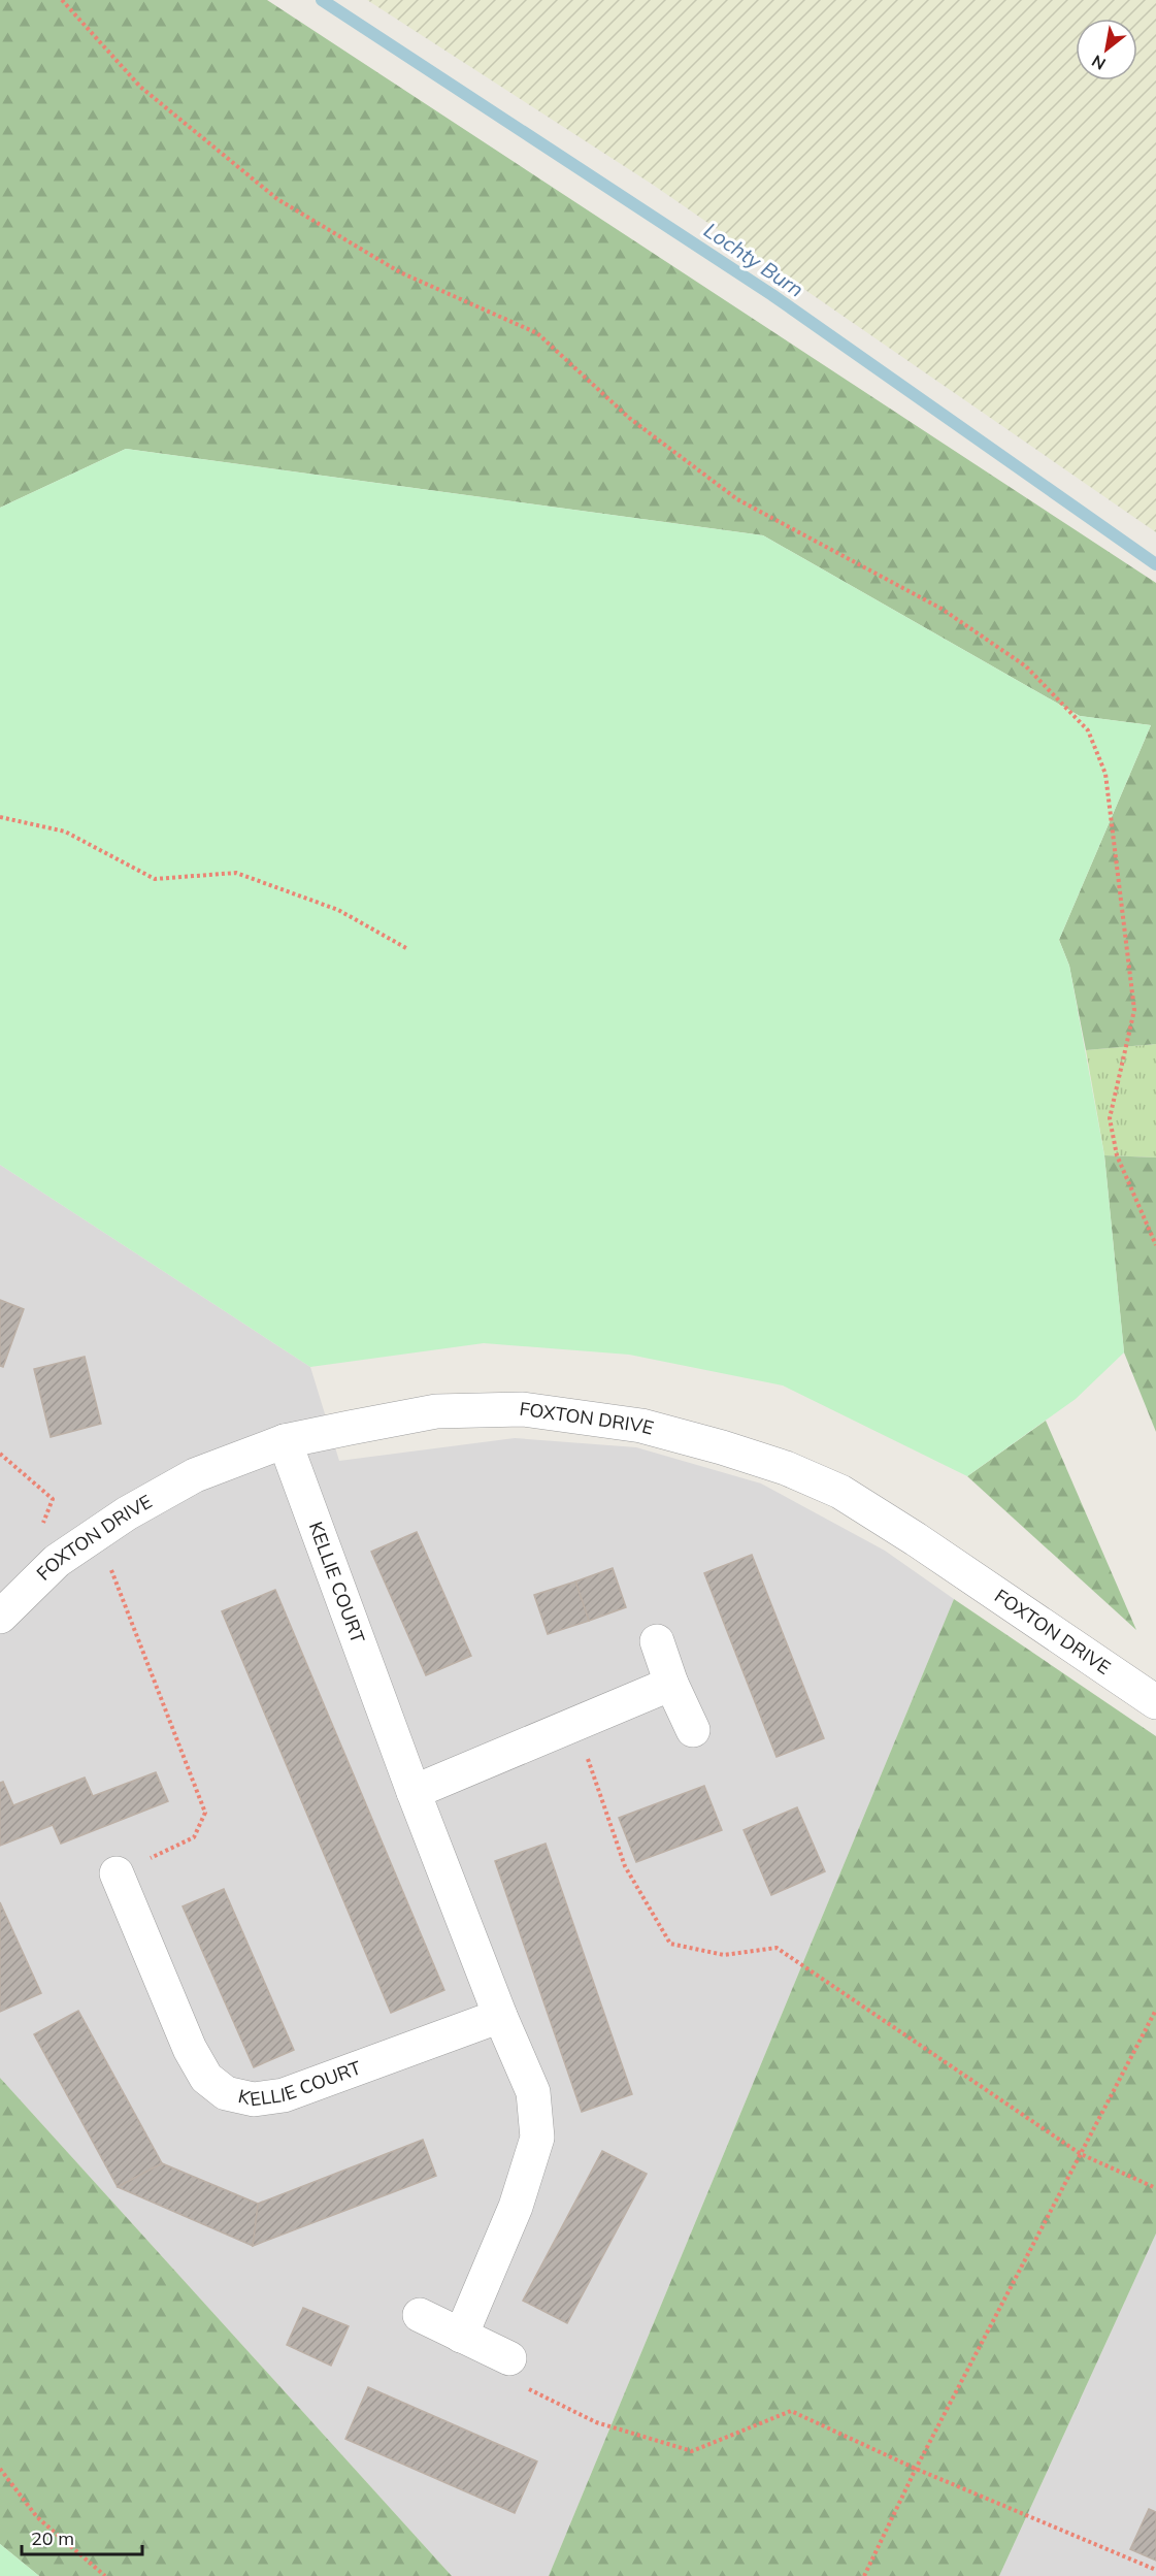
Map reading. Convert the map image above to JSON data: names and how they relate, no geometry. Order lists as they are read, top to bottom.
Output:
{
  "streets": {
    "street": ["FOXTON DRIVE", "KELLIE COURT"]
  },
  "crossings": [
    ["FOXTON DRIVE", "KELLIE COURT"]
  ],
  "water": ["Lochty Burn"],
  "scale_bar": "20 m",
  "north": "bottom left"
}
